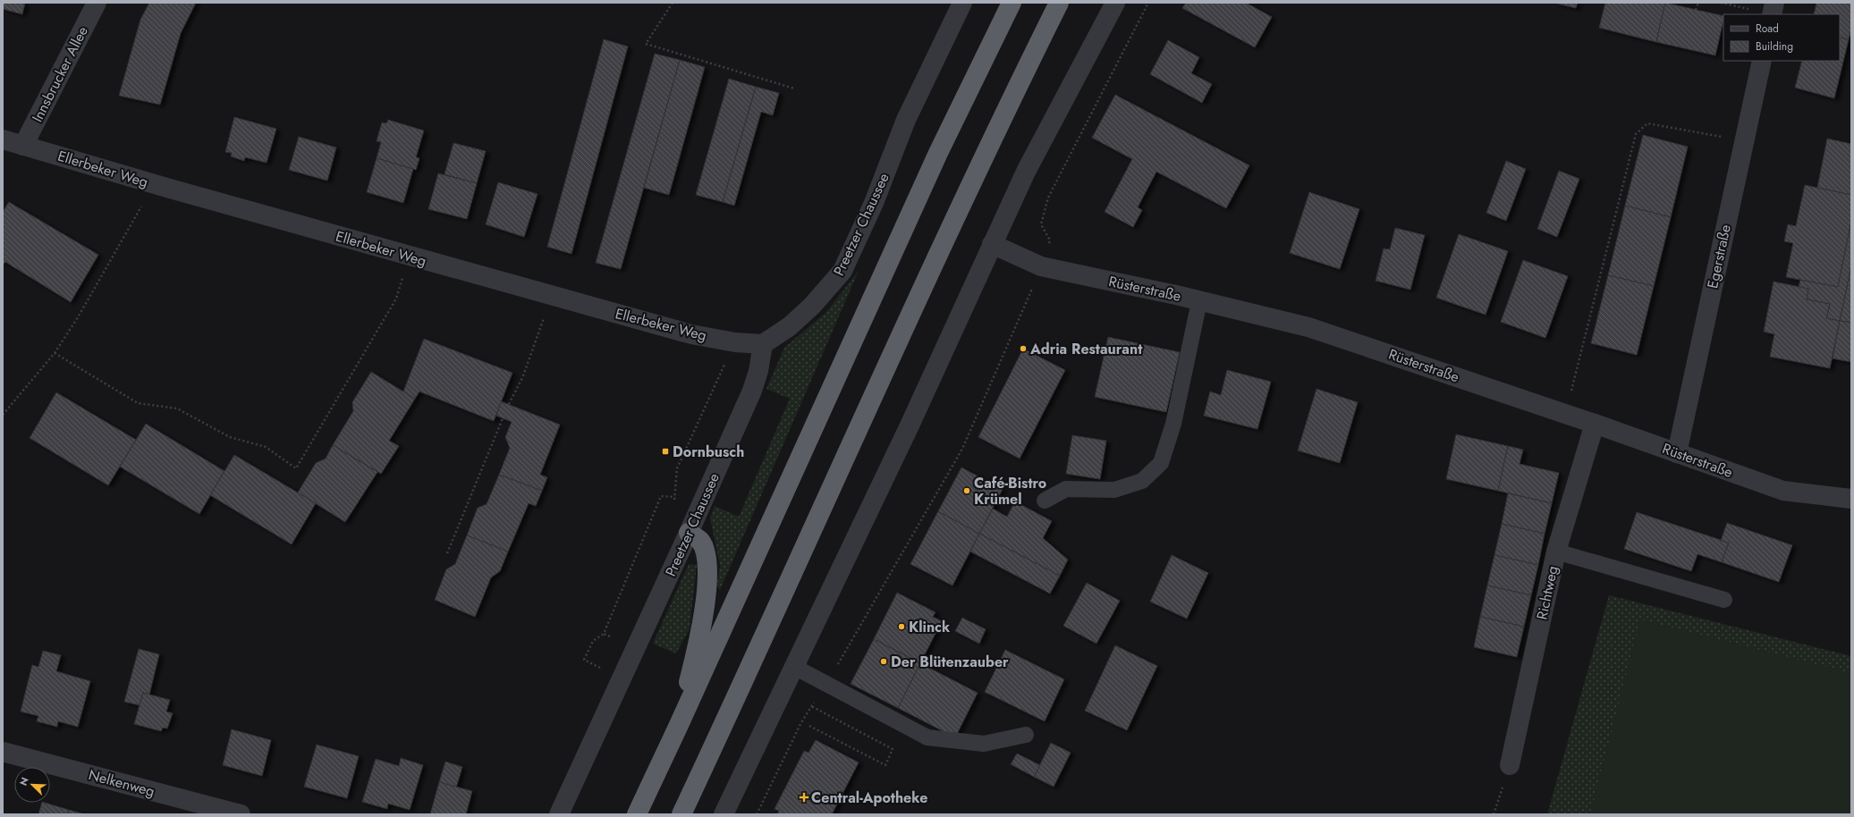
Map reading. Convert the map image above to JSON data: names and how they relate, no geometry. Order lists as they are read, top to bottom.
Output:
{
  "streets": {
    "street": [
      "Innsbrucker Allee",
      "Ellerbeker Weg",
      "Preetzer Chaussee",
      "Egerstraße",
      "Rüsterstraße",
      "Richtweg",
      "Nelkenweg"
    ]
  },
  "crossings": [
    ["Innsbrucker Allee", "Ellerbeker Weg"],
    ["Ellerbeker Weg", "Preetzer Chaussee"],
    ["Egerstraße", "Rüsterstraße"],
    ["Rüsterstraße", "Richtweg"]
  ],
  "places": {
    "other": [
      "Adria Restaurant",
      "Café-Bistro Krümel",
      "Klinck",
      "Der Blütenzauber"
    ],
    "transit": ["Dornbusch"],
    "health": ["Central-Apotheke"]
  },
  "legend": ["Road", "Building"],
  "north": "top left"
}
